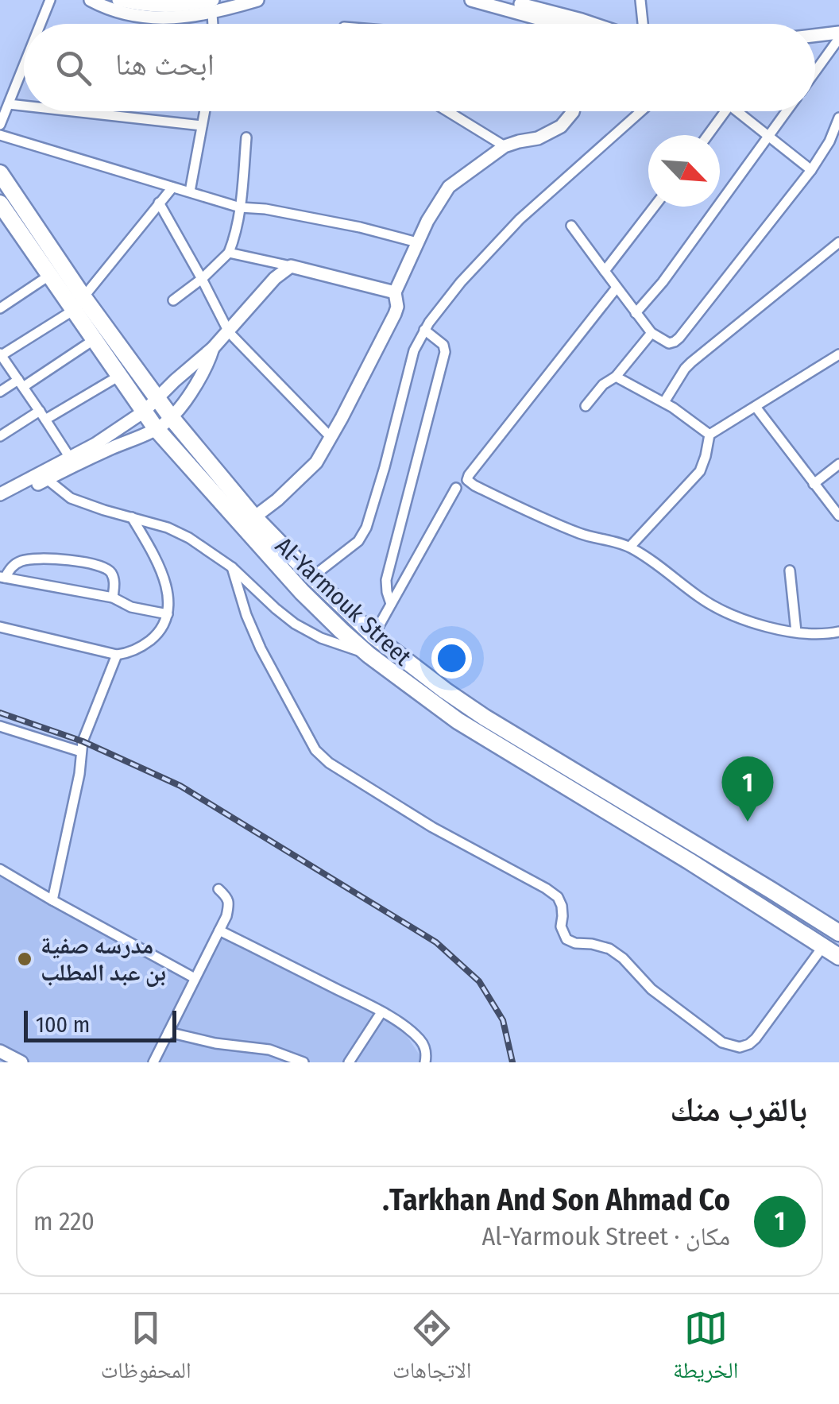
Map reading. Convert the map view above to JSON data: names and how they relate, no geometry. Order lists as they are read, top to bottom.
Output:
{
  "streets": {
    "highway": ["Al-Yarmouk Street"]
  },
  "places": ["مدرسه صفية بن عبد المطلب"],
  "scale_bar": "100 m",
  "north": "bottom right",
  "page": {
    "search": "ابحث هنا",
    "pins": "1",
    "scale": "100 m",
    "heading": "بالقرب منك",
    "list": [
      {
        "mark": "1",
        "name": "Tarkhan And Son Ahmad Co.",
        "note": "مكان · Al-Yarmouk Street",
        "value": "220 m"
      }
    ],
    "nav": ["الخريطة", "الاتجاهات", "المحفوظات"]
  }
}
